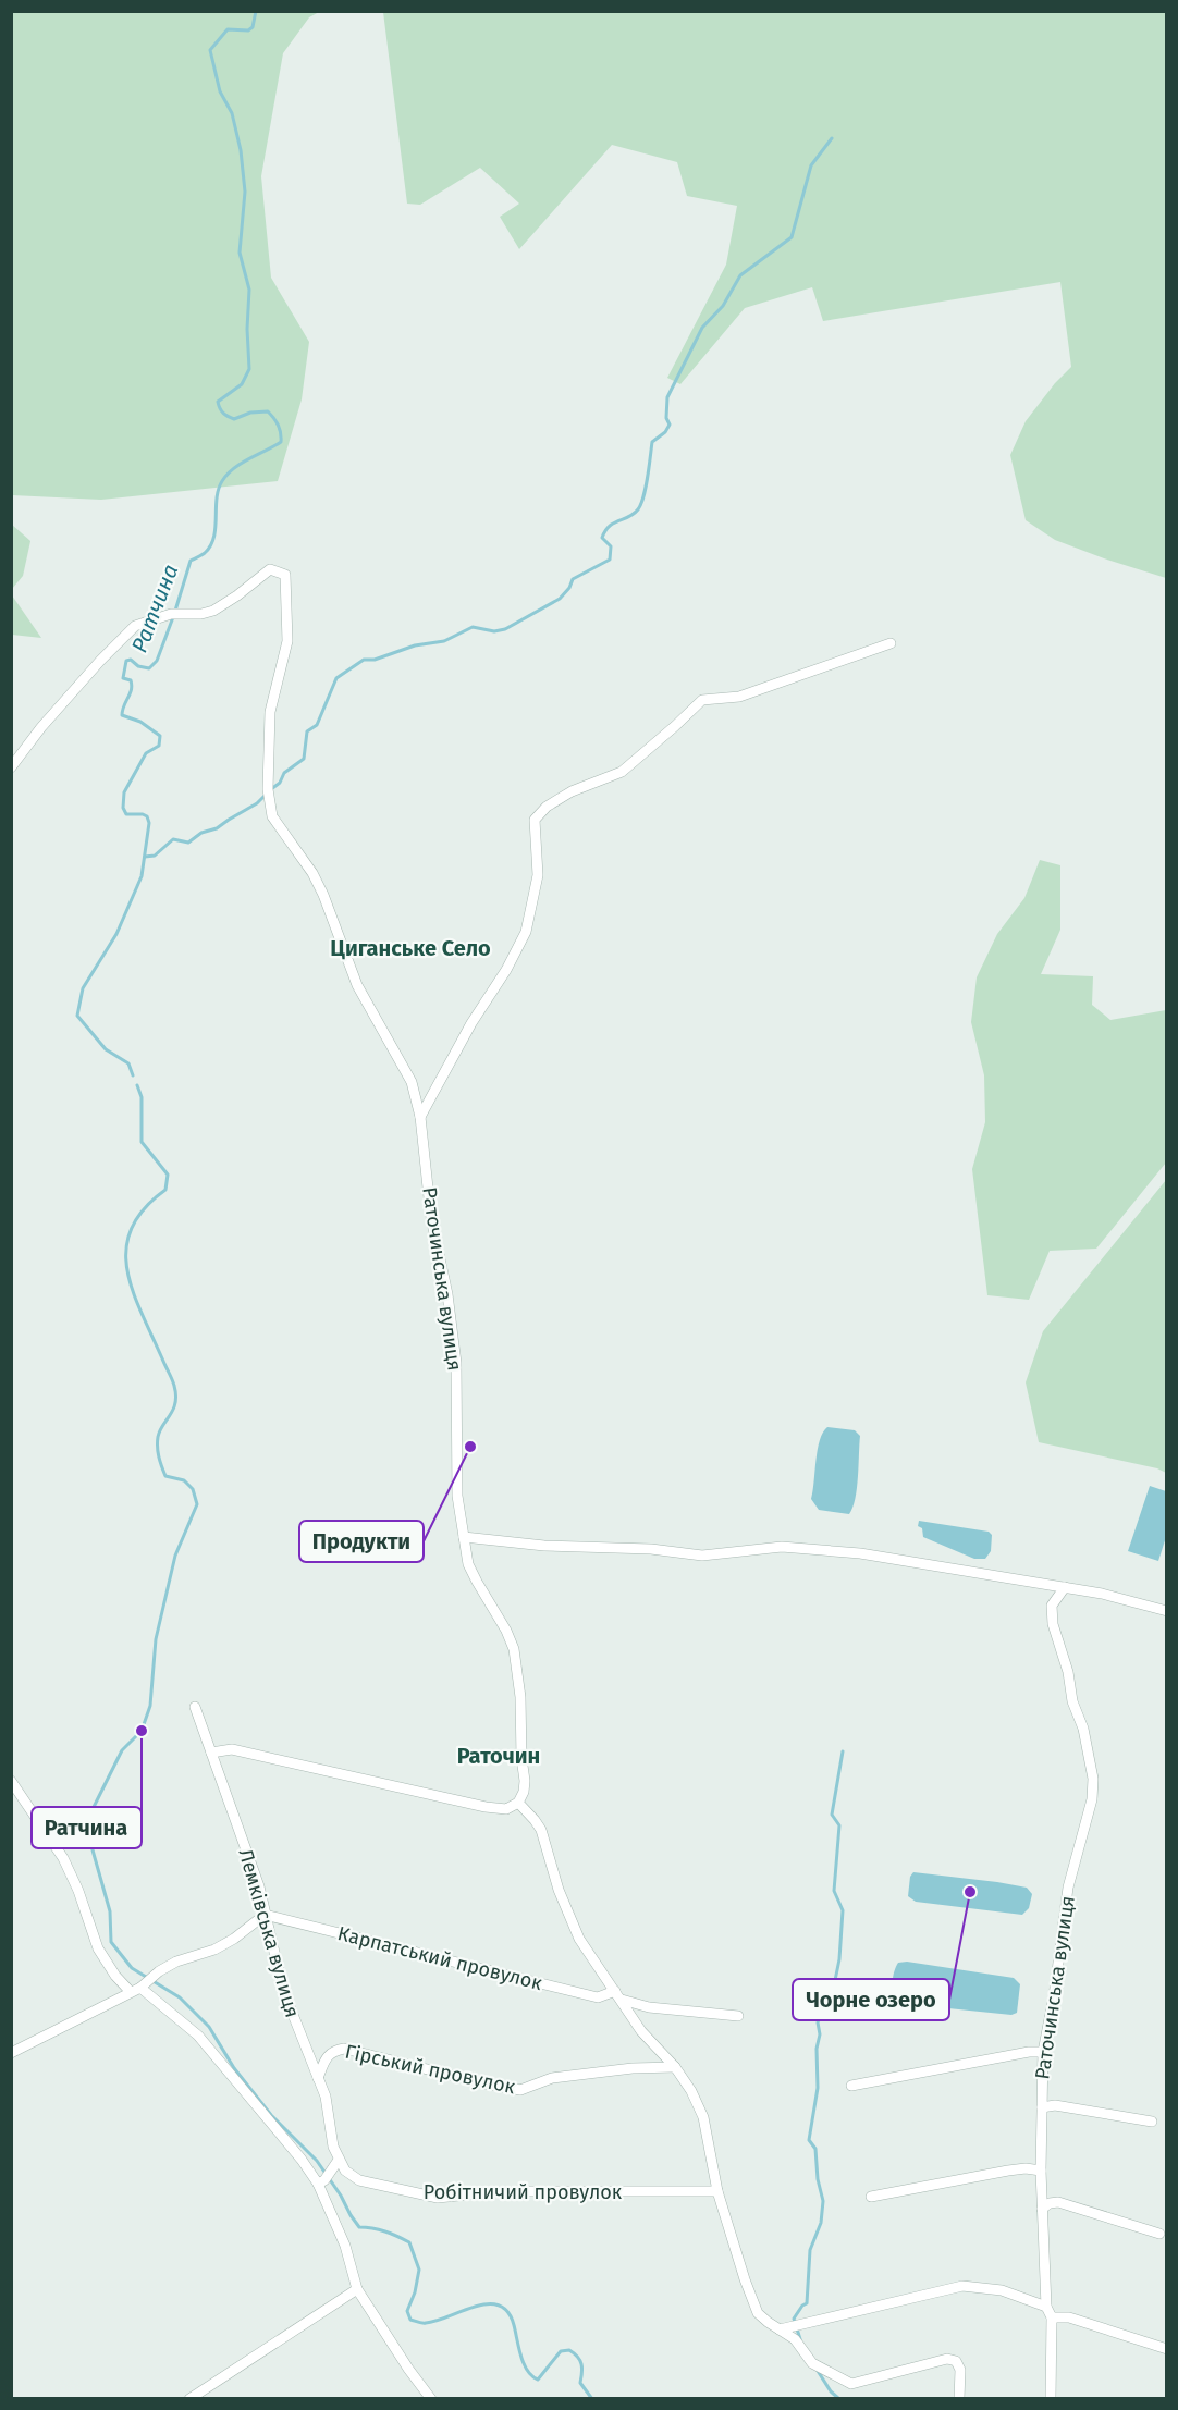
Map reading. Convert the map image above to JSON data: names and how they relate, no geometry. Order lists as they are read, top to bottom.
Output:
{
  "streets": {
    "street": [
      "Раточинська вулиця",
      "Лемківська вулиця",
      "Карпатський провулок",
      "Гірський провулок",
      "Робітничий провулок"
    ]
  },
  "crossings": [
    ["Лемківська вулиця", "Карпатський провулок"],
    ["Лемківська вулиця", "Гірський провулок"],
    ["Лемківська вулиця", "Робітничий провулок"]
  ],
  "districts": ["Циганське Село", "Раточин"],
  "water": ["Ратчина"],
  "places": ["Продукти", "Ратчина", "Чорне озеро"]
}
